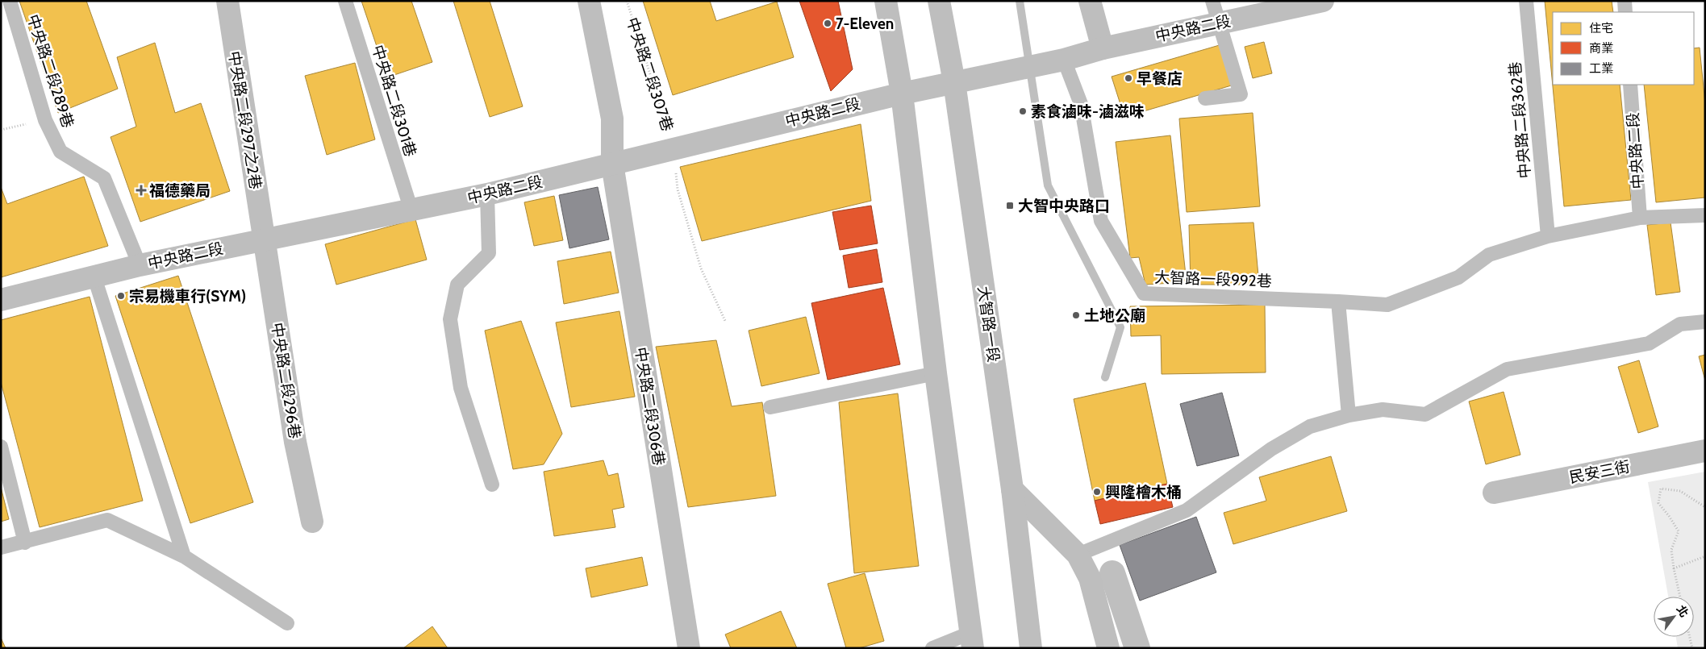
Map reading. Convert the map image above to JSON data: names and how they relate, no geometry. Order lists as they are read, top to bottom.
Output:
{
  "streets": {
    "street": [
      "中央路二段",
      "中央路二段297之2巷",
      "大智路一段",
      "中央路二段296巷",
      "中央路二段306巷",
      "民安三街"
    ],
    "lane": [
      "中央路二段289巷",
      "中央路二段301巷",
      "中央路二段362巷",
      "大智路一段992巷"
    ],
    "path": ["中央路二段307巷"]
  },
  "crossings": [
    ["中央路二段", "中央路二段289巷"],
    ["中央路二段", "中央路二段307巷"],
    ["中央路二段", "中央路二段301巷"],
    ["中央路二段", "中央路二段297之2巷"],
    ["中央路二段", "大智路一段992巷"],
    ["中央路二段", "大智路一段"],
    ["中央路二段", "中央路二段296巷"],
    ["中央路二段", "中央路二段306巷"],
    ["中央路二段297之2巷", "中央路二段296巷"]
  ],
  "places": {
    "other": [
      "7-Eleven",
      "早餐店",
      "素食滷味-滷滋味",
      "宗易機車行(SYM)",
      "土地公廟",
      "興隆檜木桶"
    ],
    "health": ["福德藥局"],
    "transit": ["大智中央路口"]
  },
  "legend": ["住宅", "商業", "工業"],
  "north": "top right"
}
